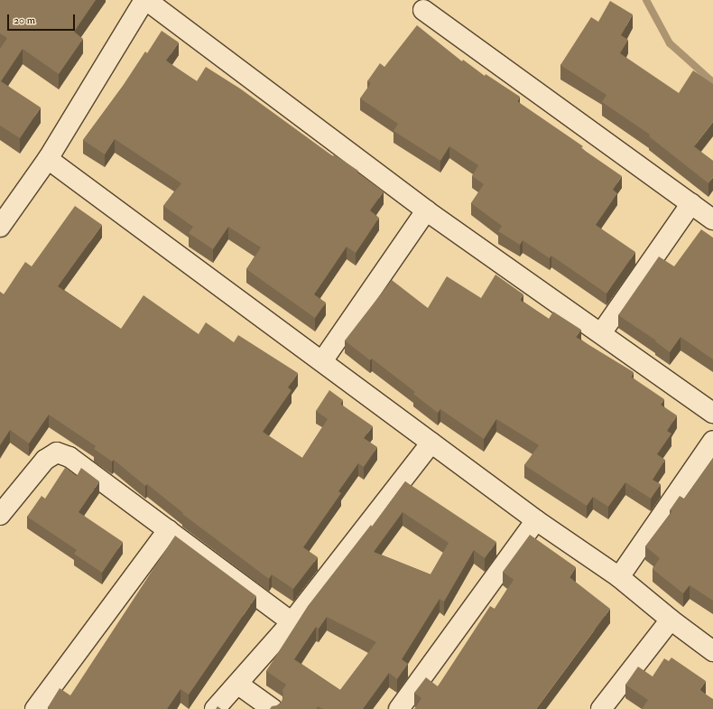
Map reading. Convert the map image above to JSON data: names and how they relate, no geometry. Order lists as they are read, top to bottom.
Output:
{
  "scale_bar": "20 m"
}
